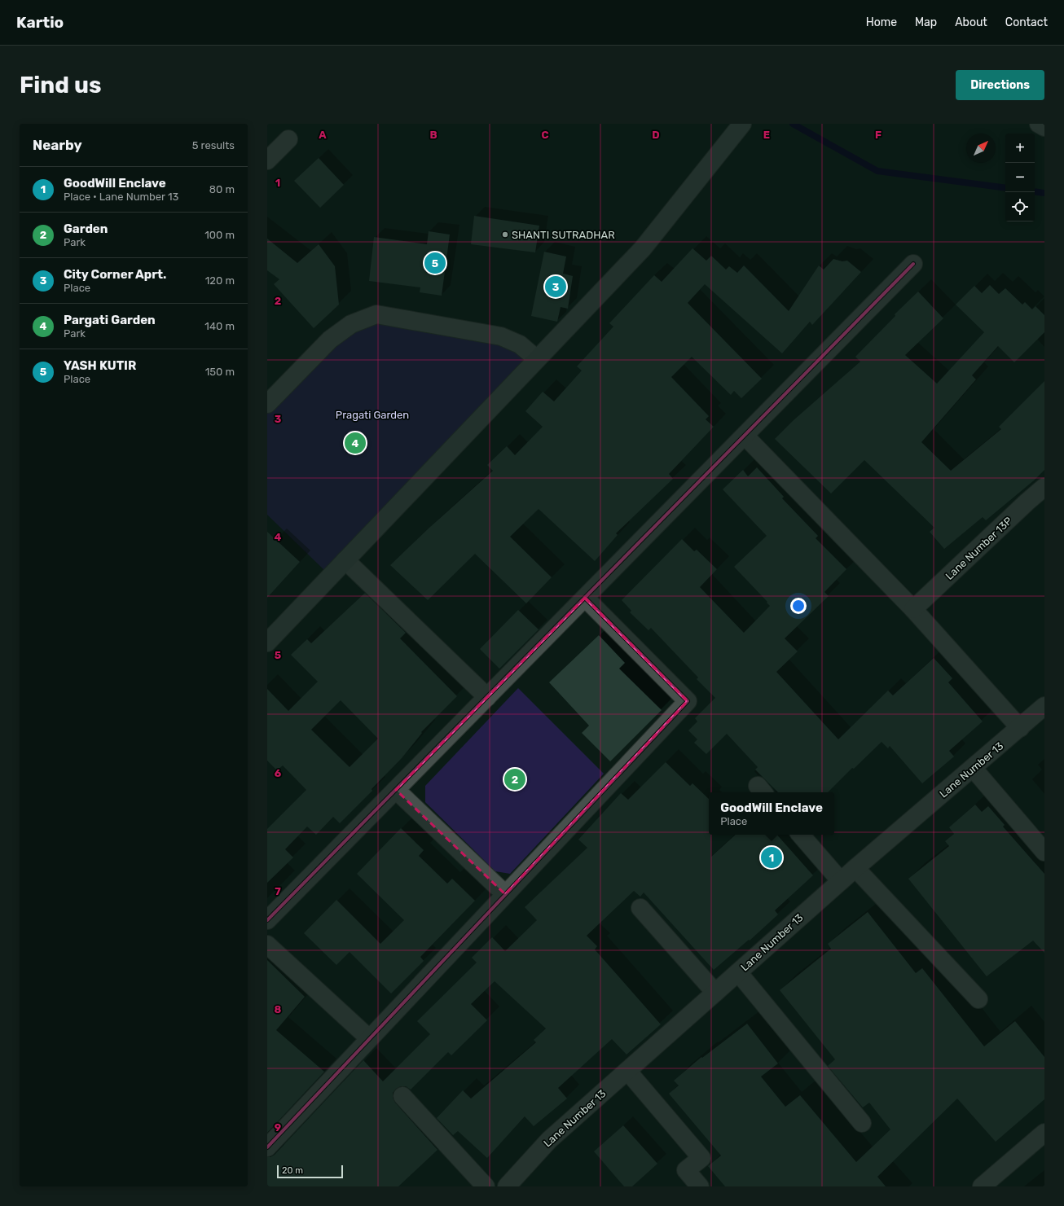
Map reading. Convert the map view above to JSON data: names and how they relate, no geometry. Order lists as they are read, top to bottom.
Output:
{
  "streets": {
    "street": ["Lane Number 13P", "Lane Number 13"]
  },
  "parks": ["Pragati Garden"],
  "places": ["SHANTI SUTRADHAR"],
  "scale_bar": "20 m",
  "north": "top right",
  "page": {
    "header": "Kartio",
    "nav": [
      "Home",
      "Map",
      "About",
      "Contact"
    ],
    "buttons": "Directions",
    "title": "Find us",
    "heading": ["Nearby", "5 results"],
    "map_buttons": ["+", "−"],
    "list": [
      {
        "mark": "1",
        "name": "GoodWill Enclave",
        "note": "Place · Lane Number 13",
        "value": "80 m"
      },
      {
        "mark": "2",
        "name": "Garden",
        "note": "Park",
        "value": "100 m"
      },
      {
        "mark": "3",
        "name": "City Corner Aprt.",
        "note": "Place",
        "value": "120 m"
      },
      {
        "mark": "4",
        "name": "Pargati Garden",
        "note": "Park",
        "value": "140 m"
      },
      {
        "mark": "5",
        "name": "YASH KUTIR",
        "note": "Place",
        "value": "150 m"
      }
    ],
    "pins": [
      "5",
      "3",
      "4",
      "2",
      "1"
    ],
    "popup": ["GoodWill Enclave", "Place"],
    "scale": "20 m"
  },
  "grid": {
    "columns": [
      "A",
      "B",
      "C",
      "D",
      "E",
      "F"
    ],
    "rows": [
      "1",
      "2",
      "3",
      "4",
      "5",
      "6",
      "7",
      "8",
      "9"
    ]
  }
}
